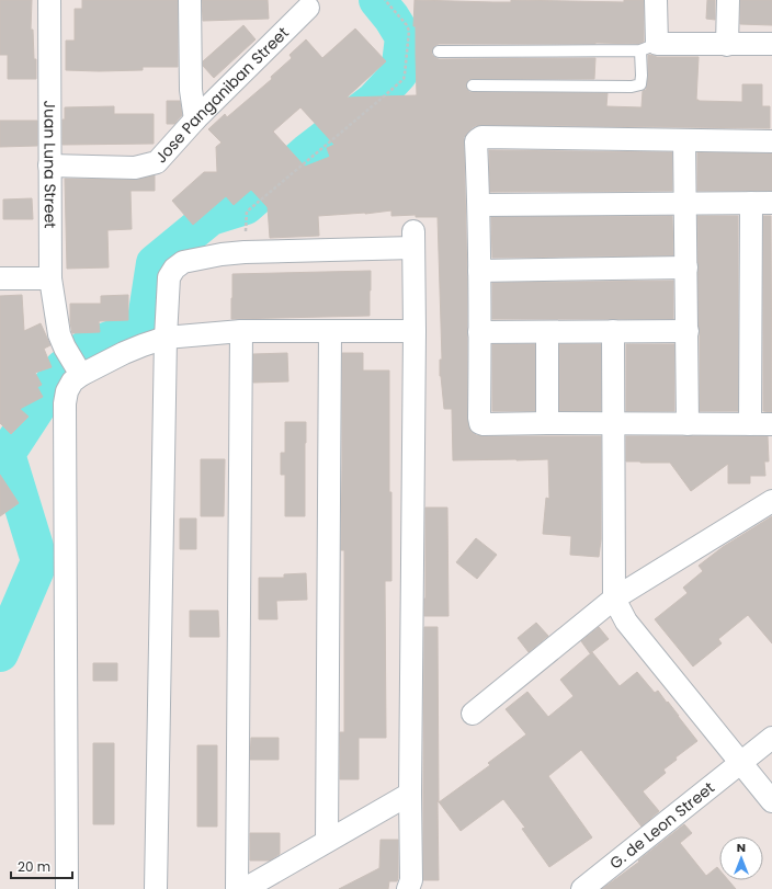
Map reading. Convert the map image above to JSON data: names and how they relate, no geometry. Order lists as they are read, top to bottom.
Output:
{
  "streets": {
    "street": ["Jose Panganiban Street", "Juan Luna Street", "G. de Leon Street"]
  },
  "crossings": [
    ["Jose Panganiban Street", "Juan Luna Street"]
  ],
  "scale_bar": "20 m",
  "north": "top"
}
